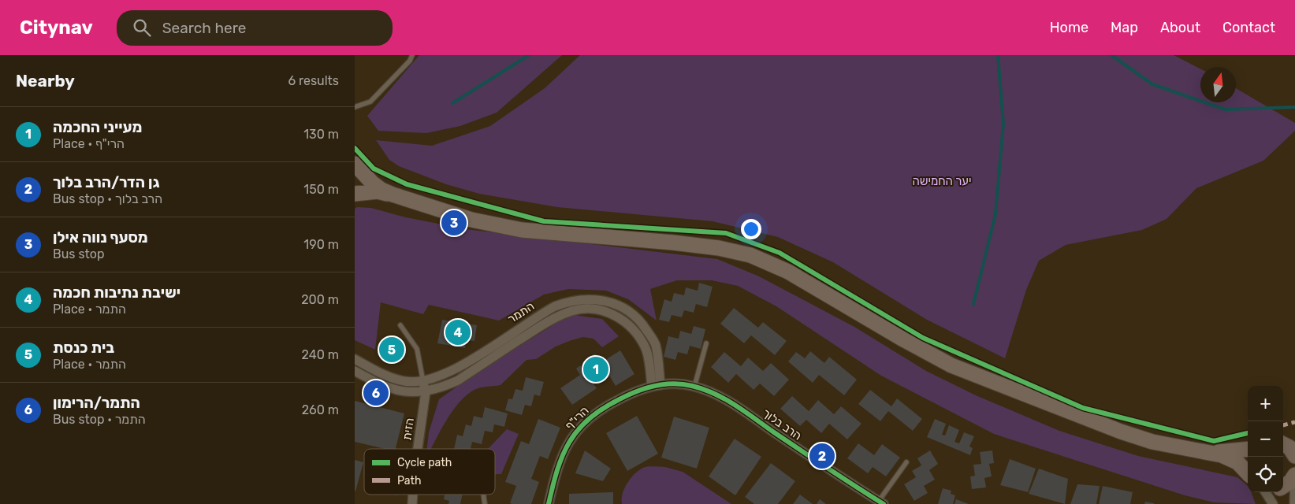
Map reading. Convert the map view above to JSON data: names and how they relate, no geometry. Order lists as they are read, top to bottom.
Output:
{
  "streets": {
    "street": [
      "התמר",
      "הרי\"ף",
      "הרב בלוך",
      "הזית"
    ]
  },
  "crossings": [
    ["התמר", "הרב בלוך"],
    ["התמר", "הזית"],
    ["הרי\"ף", "הרב בלוך"]
  ],
  "parks": ["יער החמישה"],
  "legend": ["Cycle path", "Path"],
  "north": "top",
  "page": {
    "header": "Citynav",
    "search": "Search here",
    "nav": [
      "Home",
      "Map",
      "About",
      "Contact"
    ],
    "heading": ["Nearby", "6 results"],
    "list": [
      {
        "mark": "1",
        "name": "מעייני החכמה",
        "note": "Place · הרי\"ף",
        "value": "130 m"
      },
      {
        "mark": "2",
        "name": "גן הדר/הרב בלוך",
        "note": "Bus stop · הרב בלוך",
        "value": "150 m"
      },
      {
        "mark": "3",
        "name": "מסעף נווה אילן",
        "note": "Bus stop",
        "value": "190 m"
      },
      {
        "mark": "4",
        "name": "ישיבת נתיבות חכמה",
        "note": "Place · התמר",
        "value": "200 m"
      },
      {
        "mark": "5",
        "name": "בית כנסת",
        "note": "Place · התמר",
        "value": "240 m"
      },
      {
        "mark": "6",
        "name": "התמר/הרימון",
        "note": "Bus stop · התמר",
        "value": "260 m"
      }
    ],
    "pins": [
      "3",
      "4",
      "5",
      "1",
      "6",
      "2"
    ],
    "map_buttons": ["+", "−"]
  }
}
